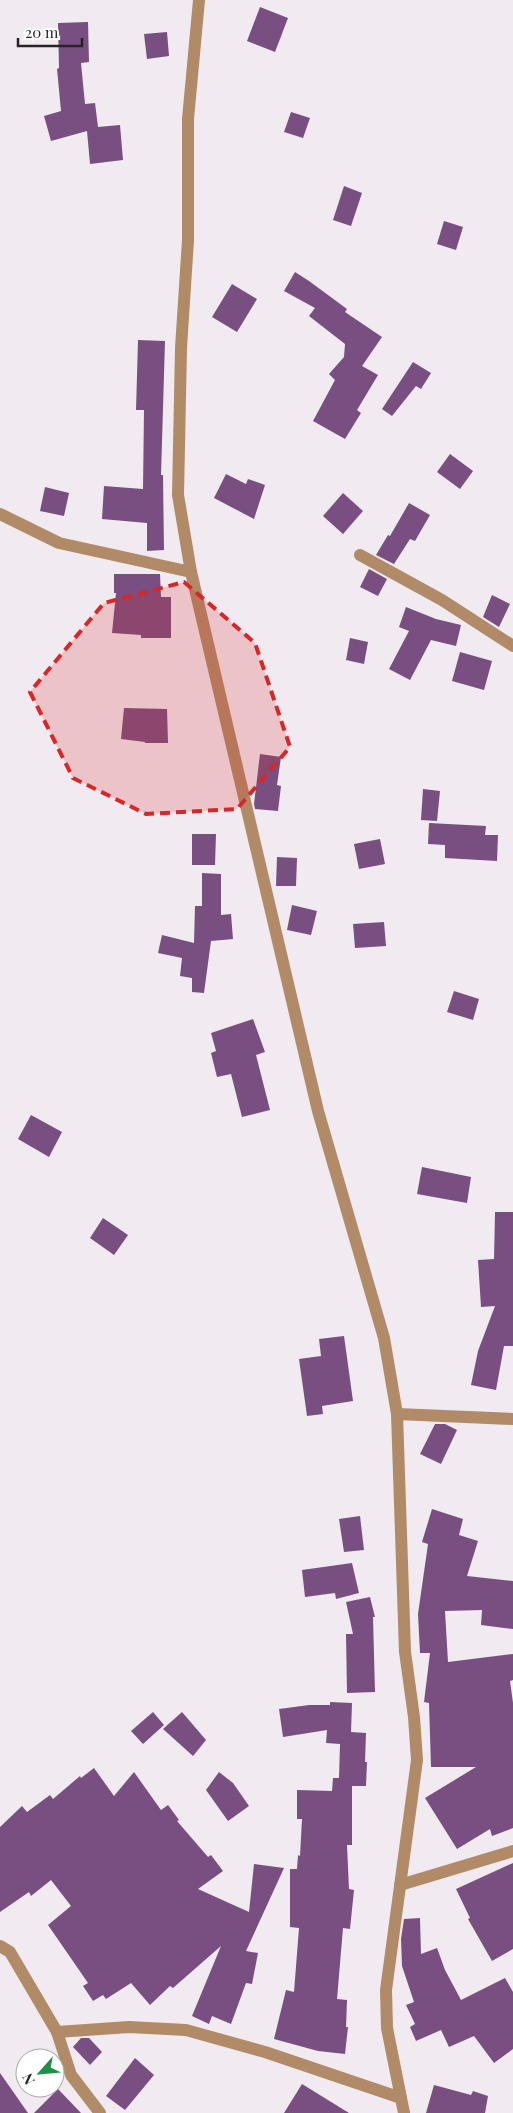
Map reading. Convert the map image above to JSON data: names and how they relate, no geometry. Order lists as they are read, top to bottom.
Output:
{
  "scale_bar": "20 m",
  "north": "bottom left"
}
